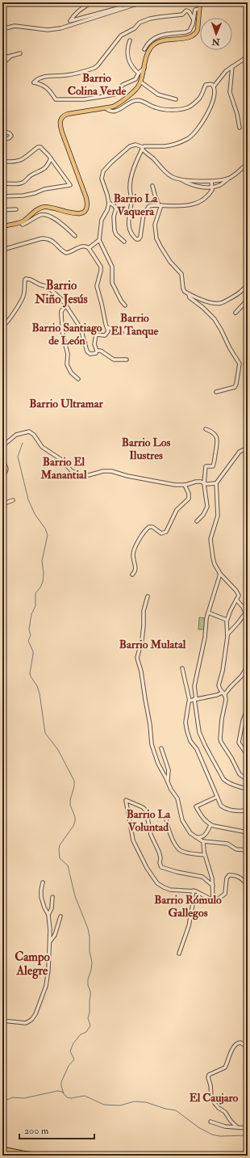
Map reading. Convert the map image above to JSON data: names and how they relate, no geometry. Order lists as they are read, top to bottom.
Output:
{
  "districts": [
    "Barrio Colina Verde",
    "Barrio La Vaquera",
    "Barrio Niño Jesús",
    "Barrio El Tanque",
    "Barrio Santiago de León",
    "Barrio Ultramar",
    "Barrio Los Ilustres",
    "Barrio El Manantial",
    "Barrio Mulatal",
    "Barrio La Voluntad",
    "Barrio Rómulo Gallegos",
    "Campo Alegre",
    "El Caujaro"
  ],
  "scale_bar": "200 m",
  "north": "bottom"
}
